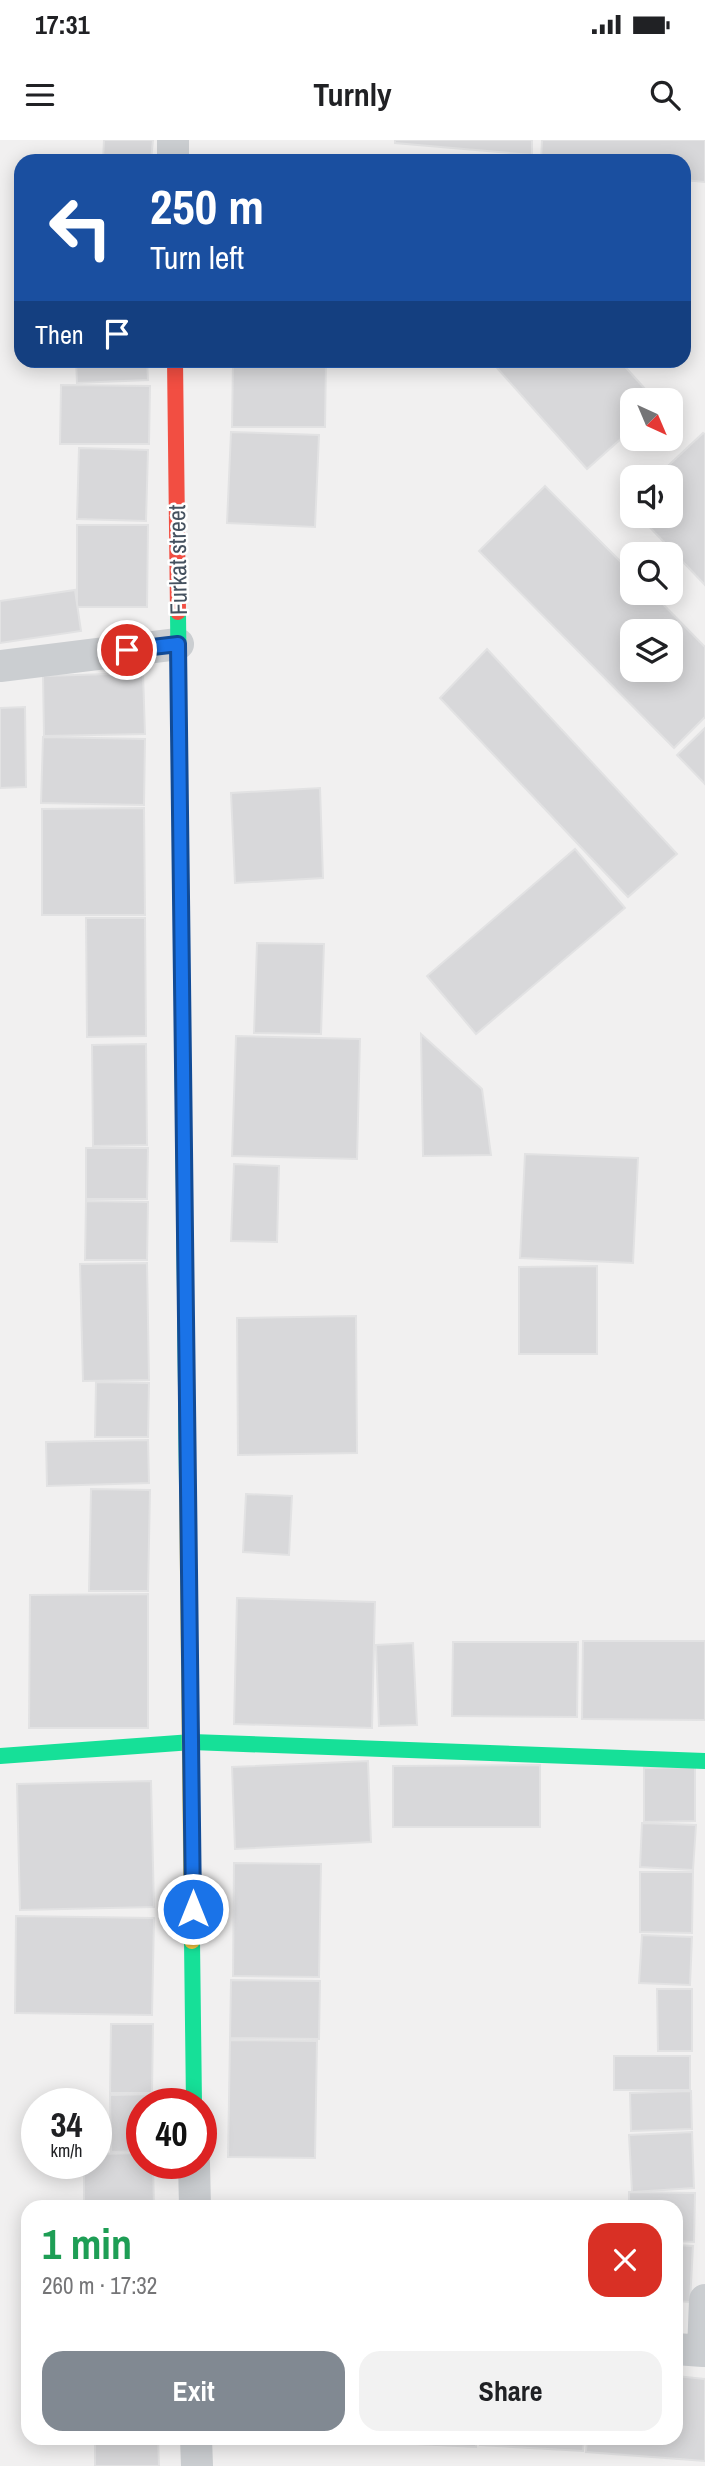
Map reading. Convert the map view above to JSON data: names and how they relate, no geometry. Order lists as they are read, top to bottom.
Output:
{
  "streets": {
    "street": ["Furkat street"]
  },
  "north": "bottom right",
  "page": {
    "status": "17:31",
    "header": "Turnly",
    "turn": ["250 m", "Turn left"],
    "then": "Then",
    "speed": "34 km/h",
    "limit": "40",
    "heading": ["1 min", "260 m · 17:32"],
    "buttons": ["Exit", "Share"]
  }
}
